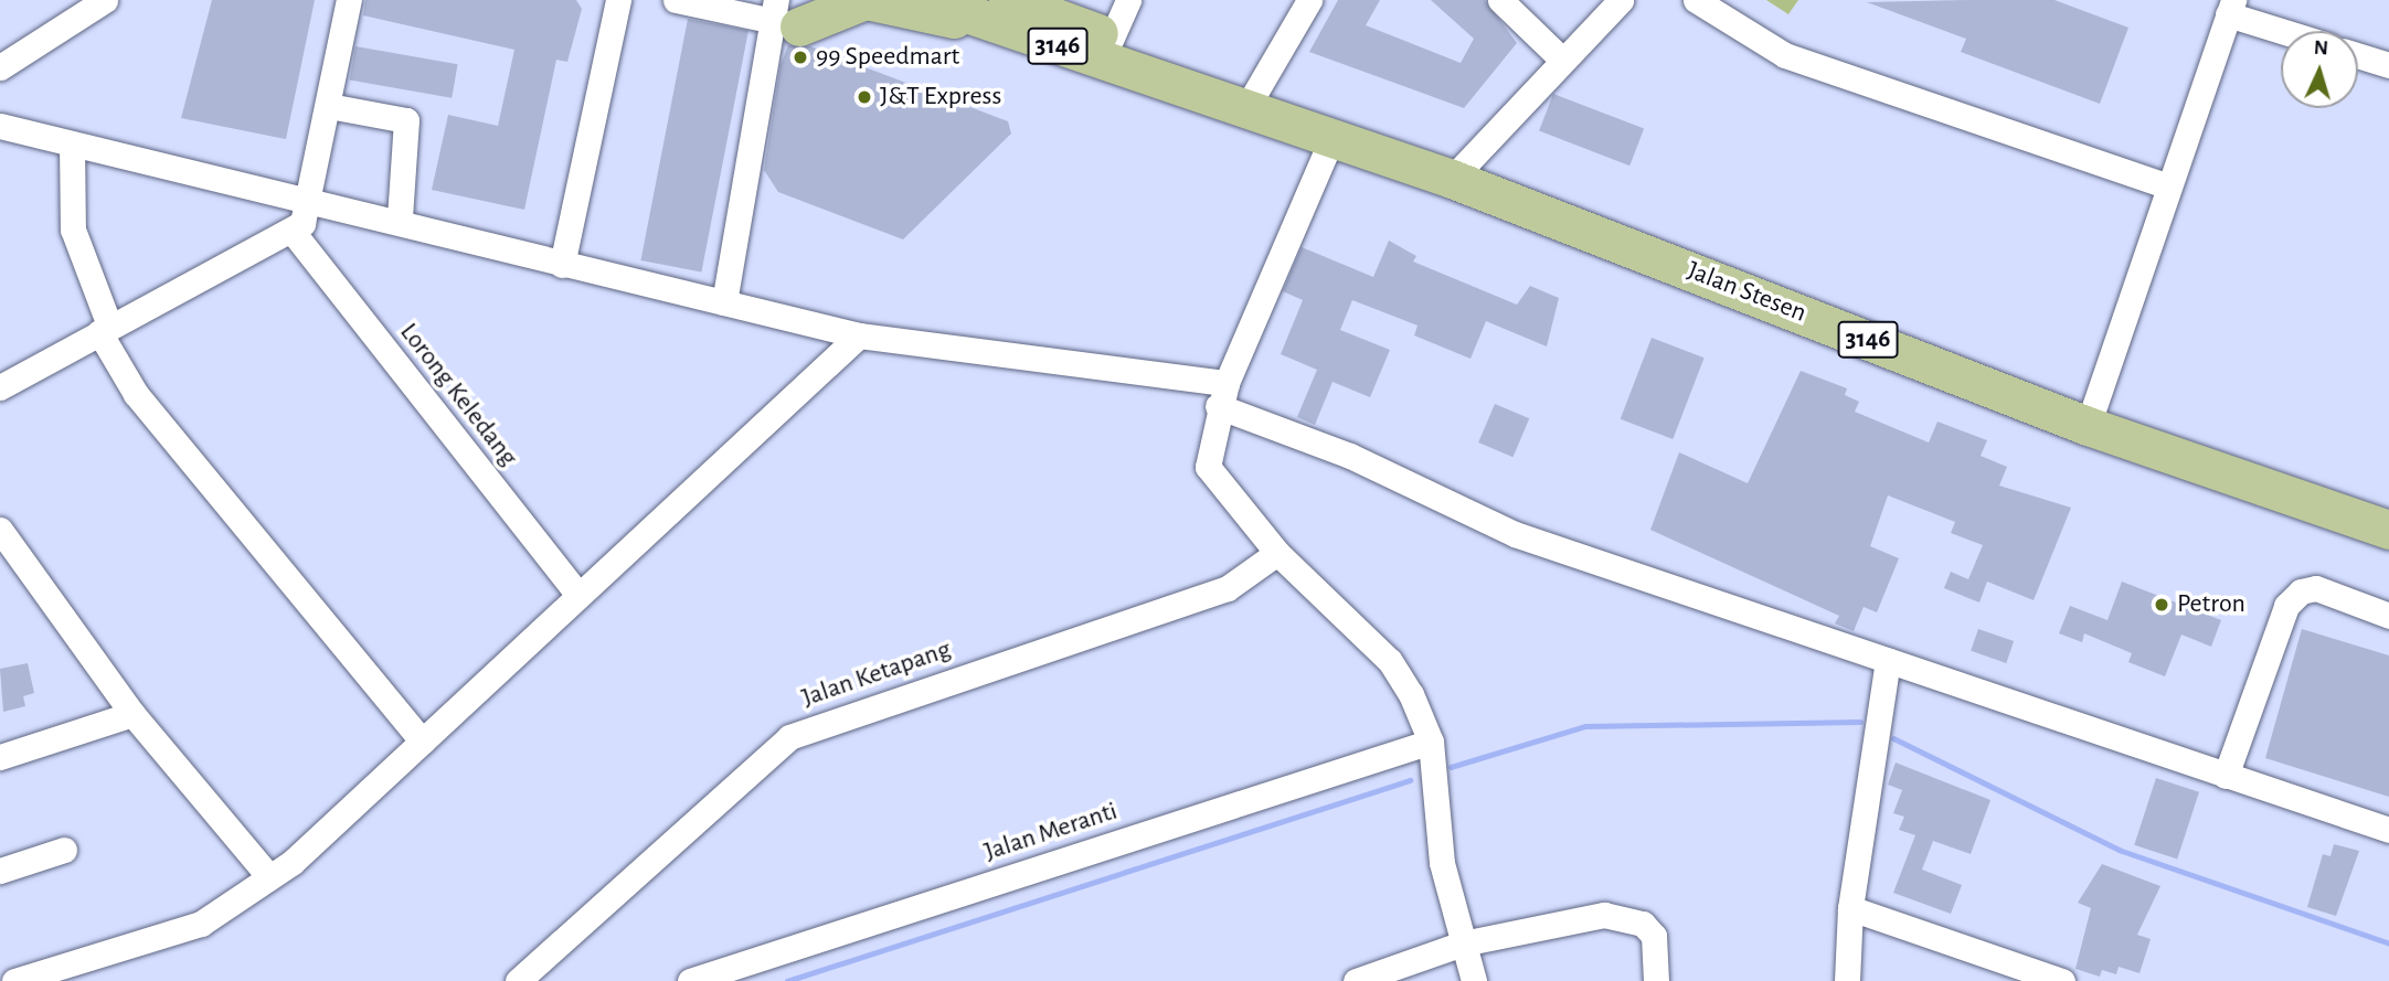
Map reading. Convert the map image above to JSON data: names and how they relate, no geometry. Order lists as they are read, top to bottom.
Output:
{
  "streets": {
    "main road": ["3146", "Jalan Stesen"],
    "street": ["Lorong Keledang", "Jalan Ketapang", "Jalan Meranti"]
  },
  "crossings": [
    ["3146", "Jalan Stesen"]
  ],
  "places": ["99 Speedmart", "J&T Express", "Petron"],
  "north": "top"
}
